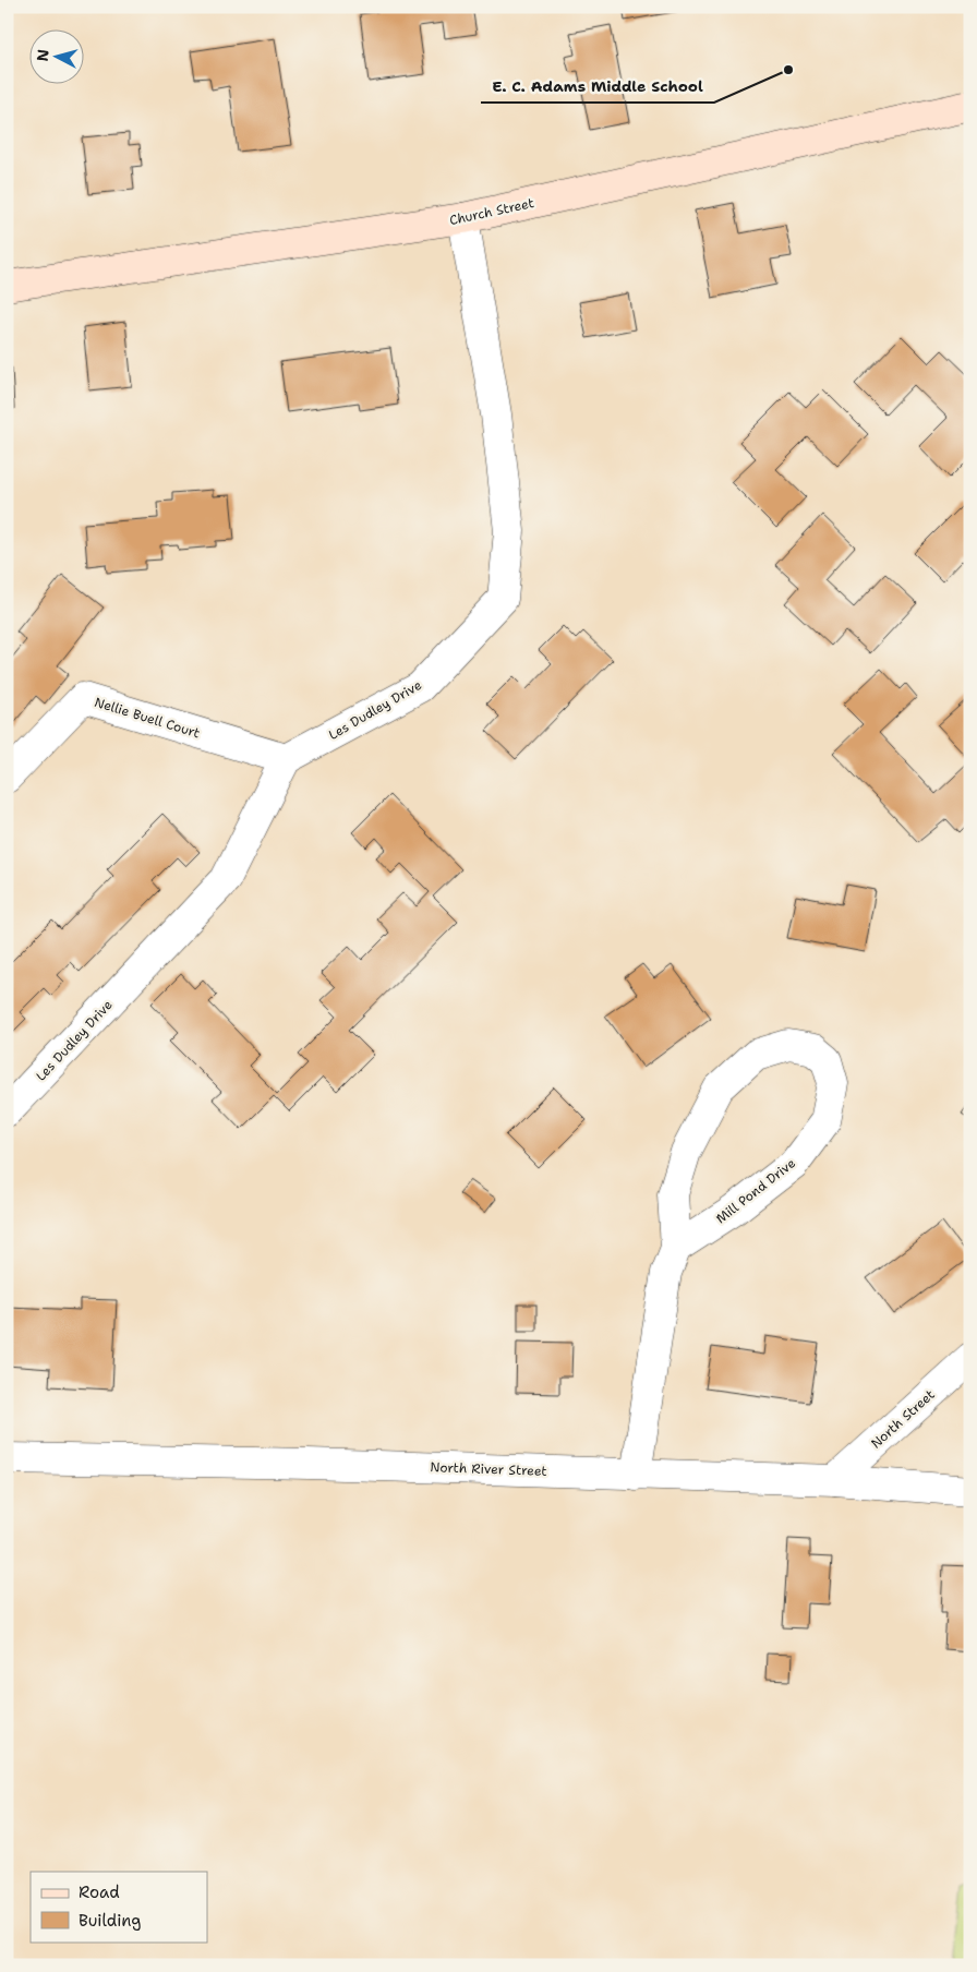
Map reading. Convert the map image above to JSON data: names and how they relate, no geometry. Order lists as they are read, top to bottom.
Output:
{
  "streets": {
    "main road": ["Church Street"],
    "street": [
      "Les Dudley Drive",
      "Nellie Buell Court",
      "Mill Pond Drive",
      "North Street",
      "North River Street"
    ]
  },
  "crossings": [
    ["Church Street", "Les Dudley Drive"],
    ["Les Dudley Drive", "Nellie Buell Court"],
    ["Mill Pond Drive", "North River Street"],
    ["North Street", "North River Street"]
  ],
  "places": ["E. C. Adams Middle School"],
  "legend": ["Road", "Building"],
  "north": "left"
}
